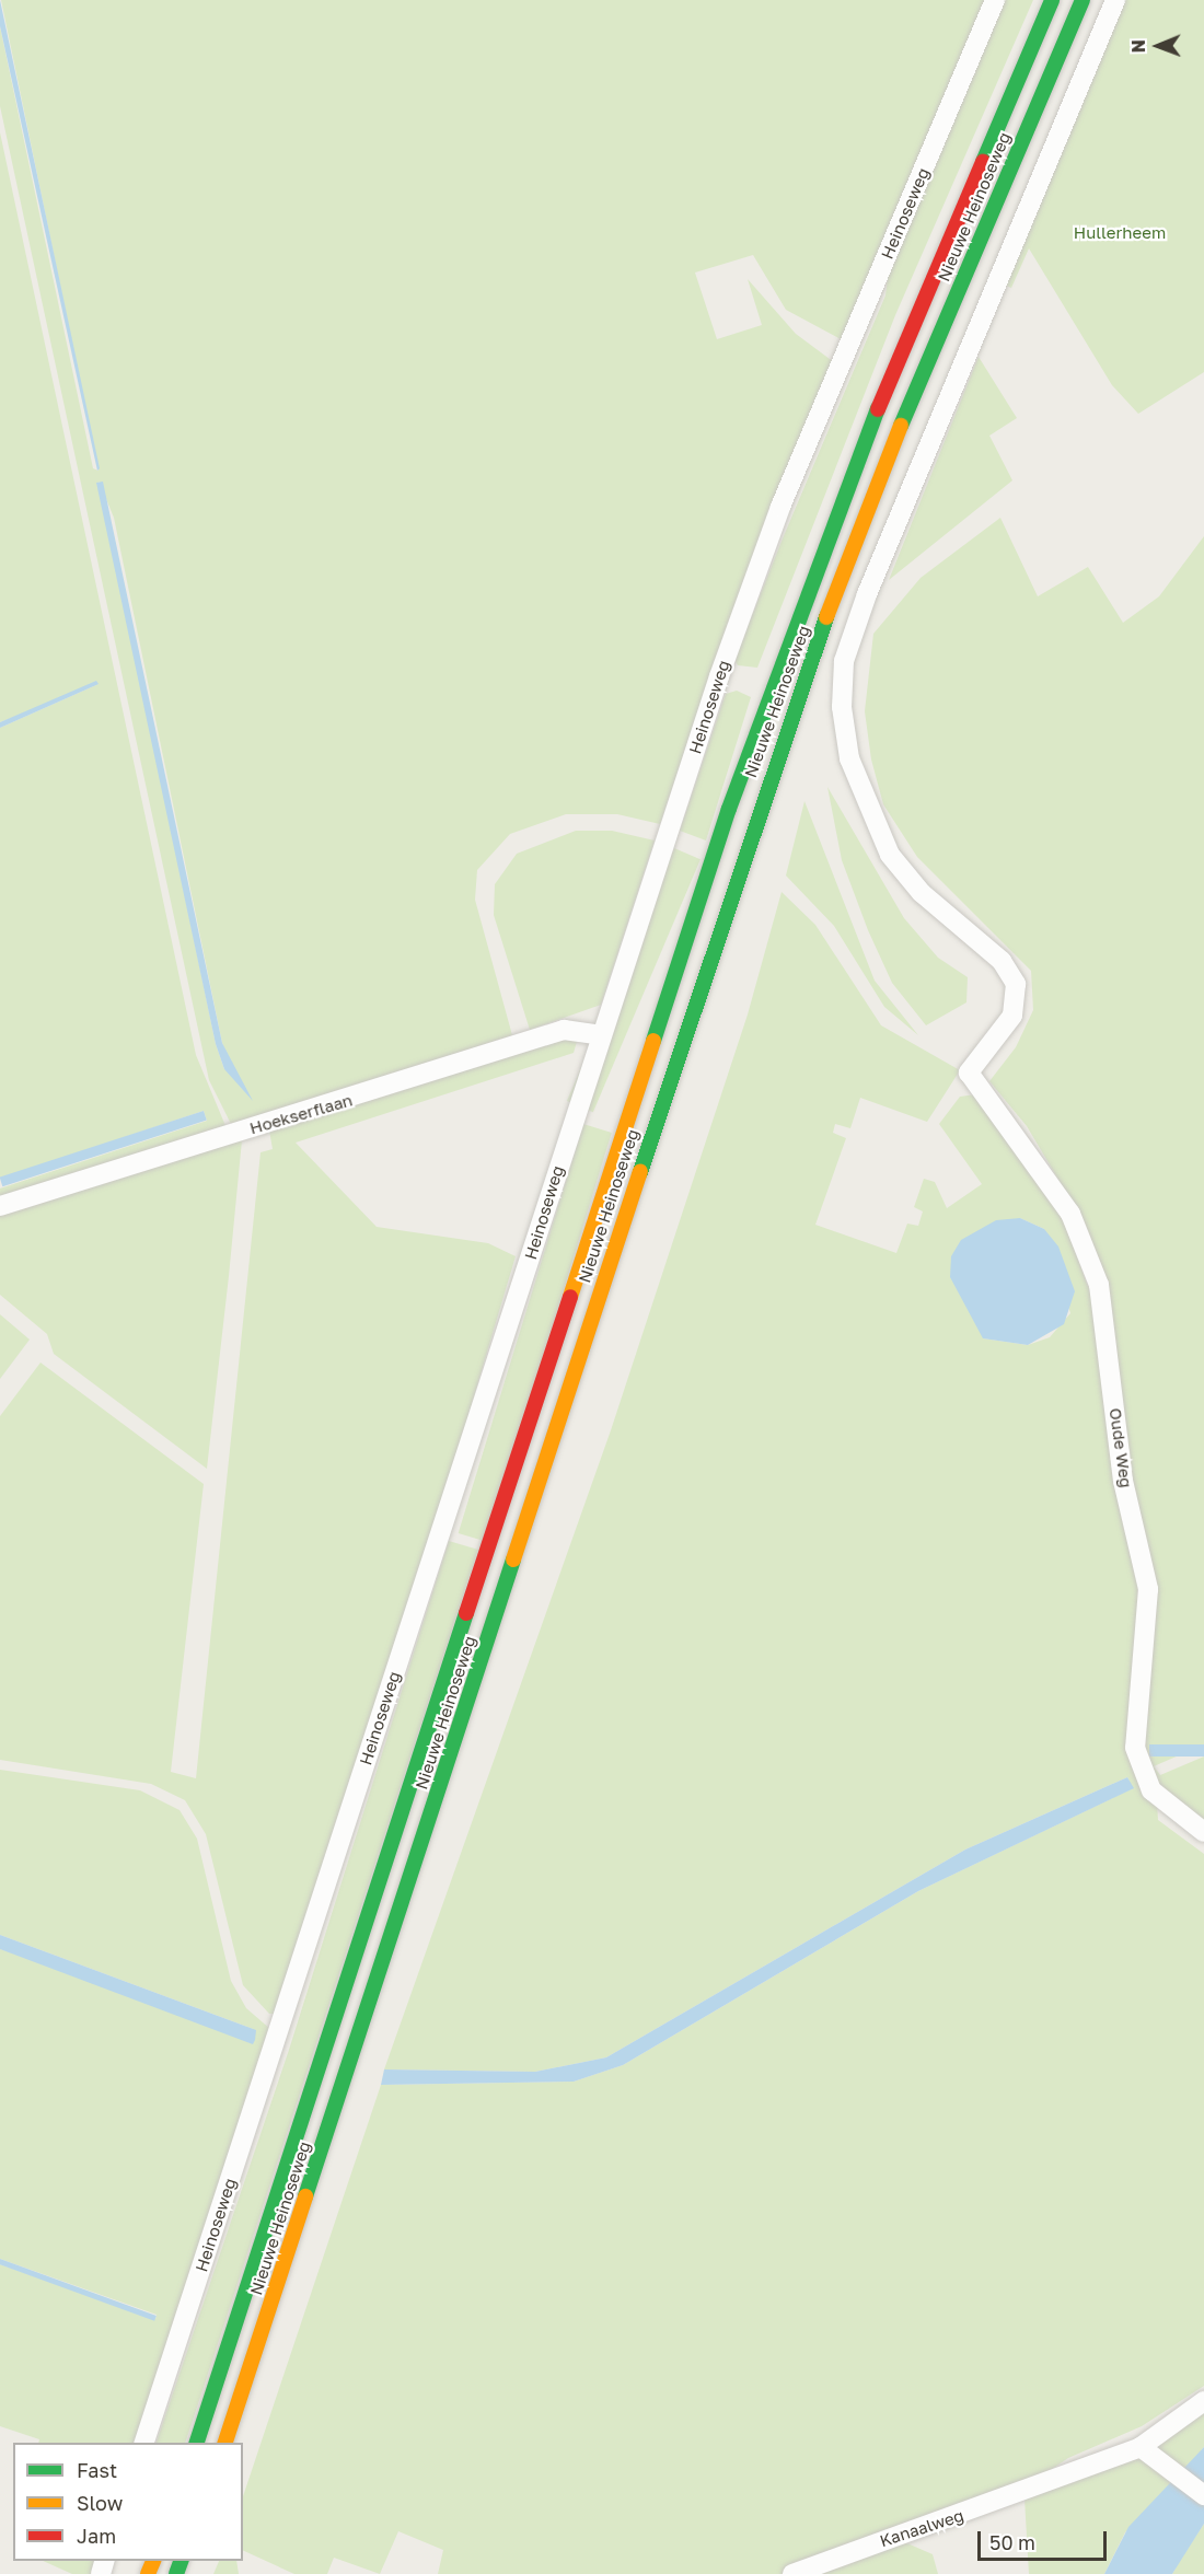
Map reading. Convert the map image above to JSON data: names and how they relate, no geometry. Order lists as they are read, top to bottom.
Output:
{
  "streets": {
    "highway": ["Nieuwe Heinoseweg"],
    "street": [
      "Heinoseweg",
      "Hoekserflaan",
      "Oude Weg",
      "Kanaalweg"
    ]
  },
  "crossings": [
    ["Heinoseweg", "Hoekserflaan"]
  ],
  "parks": ["Hullerheem"],
  "legend": ["Fast", "Slow", "Jam"],
  "scale_bar": "50 m",
  "north": "left"
}
